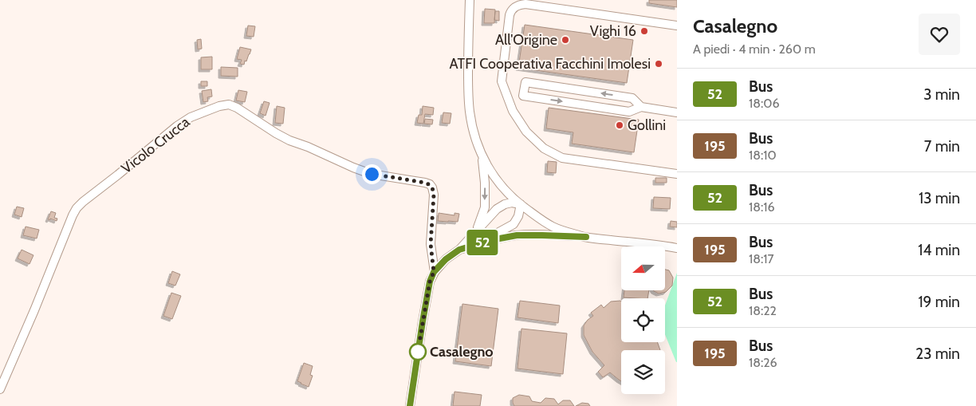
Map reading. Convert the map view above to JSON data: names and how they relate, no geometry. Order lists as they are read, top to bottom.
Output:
{
  "streets": {
    "street": ["Vicolo Crucca"]
  },
  "places": [
    "Vighi 16",
    "All'Origine",
    "ATFI Cooperativa Facchini Imolesi",
    "Gollini",
    "Casalegno"
  ],
  "lines": ["bus line 52"],
  "north": "left",
  "page": {
    "on_map": "52",
    "heading": ["Casalegno", "A piedi · 4 min · 260 m"],
    "list": [
      {
        "mark": "52",
        "name": "Bus",
        "note": "18:06",
        "value": "3 min"
      },
      {
        "mark": "195",
        "name": "Bus",
        "note": "18:10",
        "value": "7 min"
      },
      {
        "mark": "52",
        "name": "Bus",
        "note": "18:16",
        "value": "13 min"
      },
      {
        "mark": "195",
        "name": "Bus",
        "note": "18:17",
        "value": "14 min"
      },
      {
        "mark": "52",
        "name": "Bus",
        "note": "18:22",
        "value": "19 min"
      },
      {
        "mark": "195",
        "name": "Bus",
        "note": "18:26",
        "value": "23 min"
      }
    ]
  }
}
